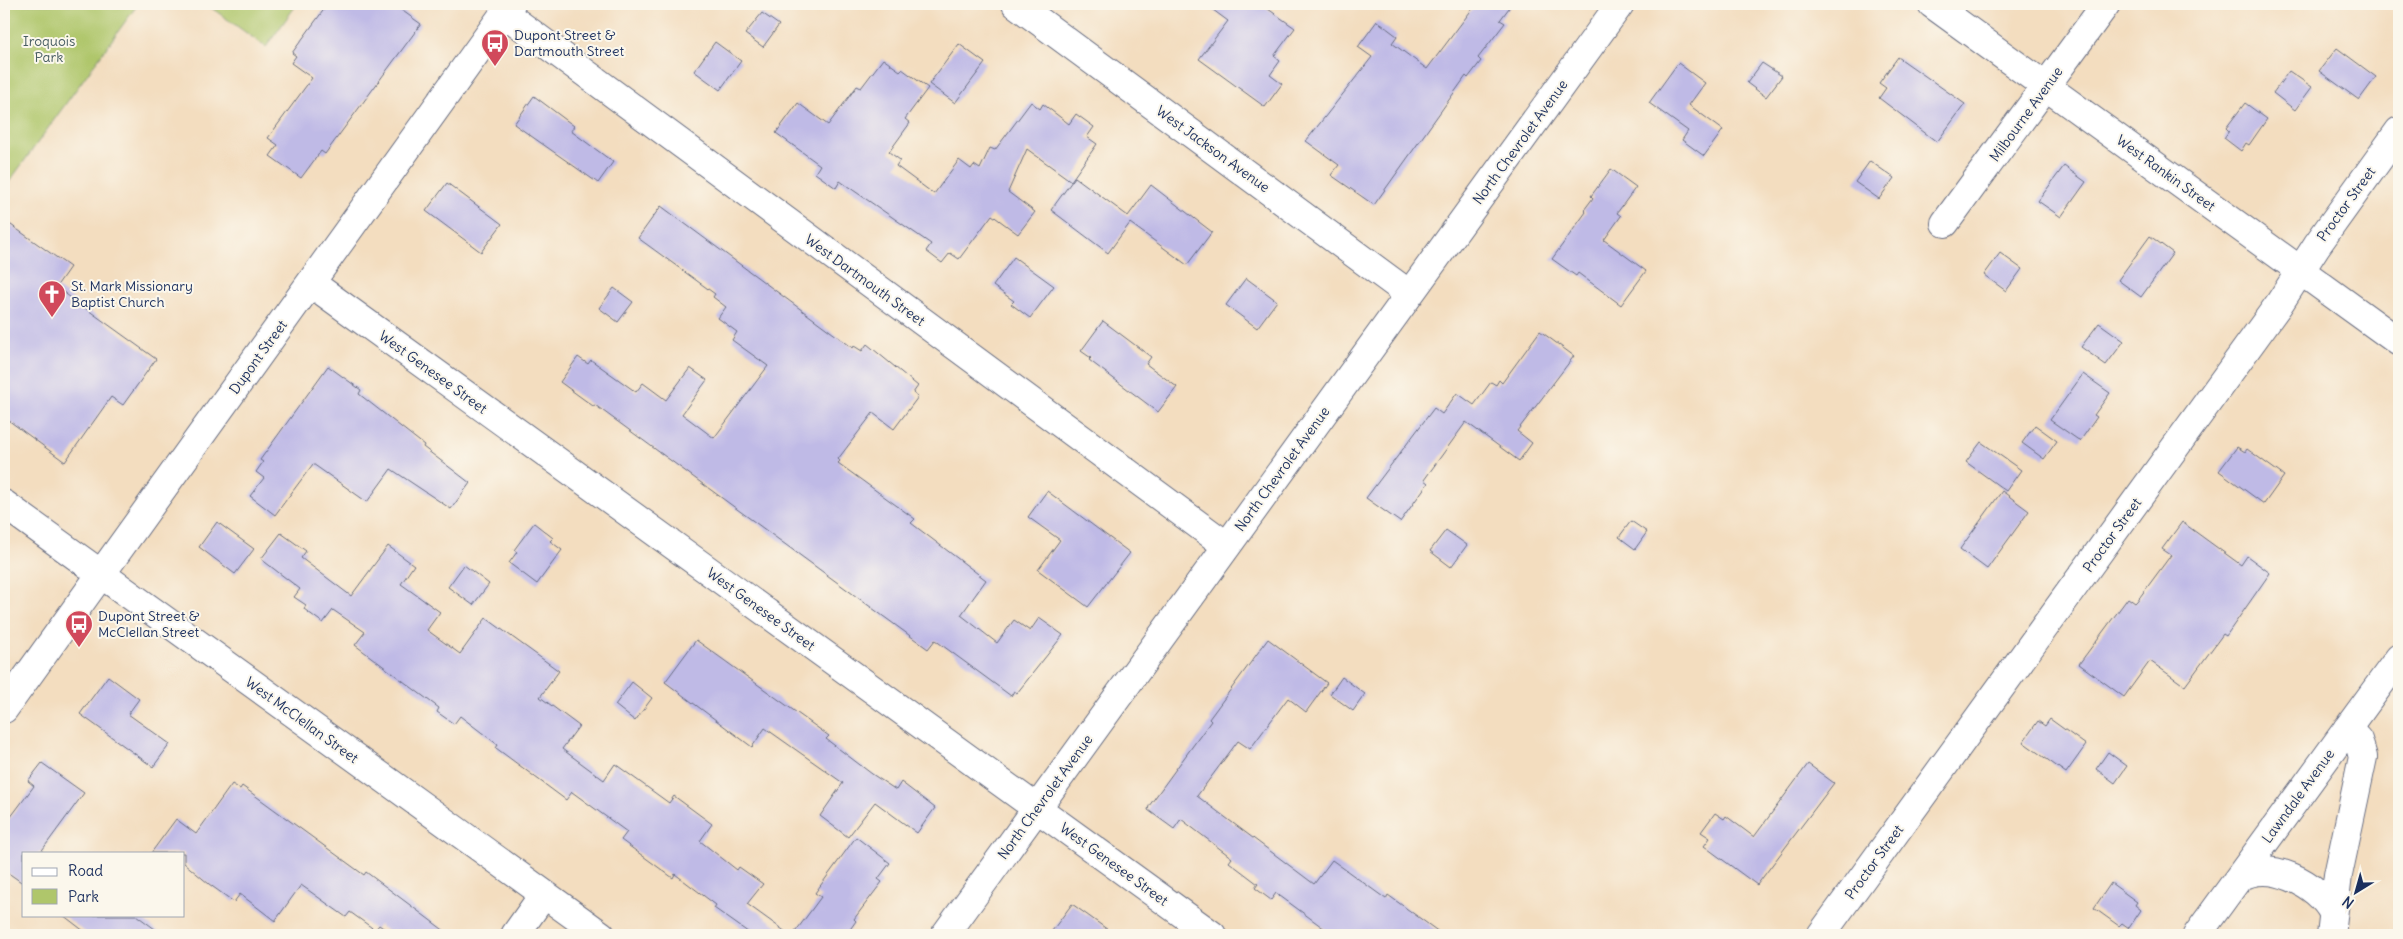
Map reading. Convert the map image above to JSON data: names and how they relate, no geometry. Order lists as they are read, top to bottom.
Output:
{
  "streets": {
    "street": [
      "Milbourne Avenue",
      "North Chevrolet Avenue",
      "West Jackson Avenue",
      "West Rankin Street",
      "Proctor Street",
      "West Dartmouth Street",
      "Dupont Street",
      "West Genesee Street",
      "West McClellan Street",
      "Lawndale Avenue"
    ]
  },
  "crossings": [
    ["Milbourne Avenue", "West Rankin Street"],
    ["North Chevrolet Avenue", "West Jackson Avenue"],
    ["North Chevrolet Avenue", "West Dartmouth Street"],
    ["North Chevrolet Avenue", "West Genesee Street"],
    ["West Rankin Street", "Proctor Street"],
    ["West Dartmouth Street", "Dupont Street"],
    ["Dupont Street", "West Genesee Street"],
    ["Dupont Street", "West McClellan Street"]
  ],
  "parks": ["Iroquois Park"],
  "places": {
    "bus stop": ["Dupont Street & Dartmouth Street", "Dupont Street & McClellan Street"],
    "church": ["St. Mark Missionary Baptist Church"]
  },
  "legend": ["Road", "Park"],
  "north": "bottom left"
}
